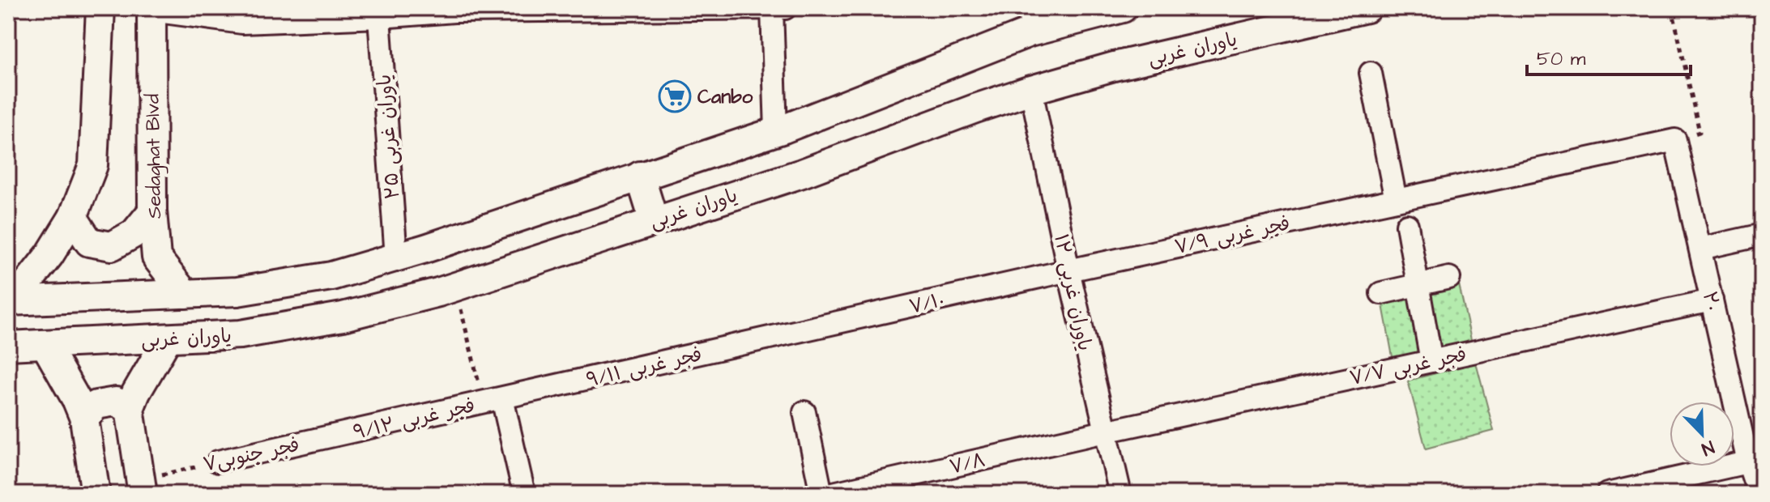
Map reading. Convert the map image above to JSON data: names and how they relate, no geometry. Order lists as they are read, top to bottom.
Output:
{
  "streets": {
    "main road": ["یاوران غربی", "Sedaghat Blvd"],
    "street": [
      "یاوران غربی ۲۵",
      "۷/۹ فجر غربی",
      "۱۲ یاوران غربی",
      "۲۰",
      "۷/۱۰",
      "۷/۷ فجر غربی",
      "۹/۱۱ فجر غربی",
      "۹/۱۲ فجر غربی",
      "فجر جنوبی۷",
      "۷/۸"
    ]
  },
  "crossings": [
    ["یاوران غربی", "۱۲ یاوران غربی"],
    ["۷/۹ فجر غربی", "۱۲ یاوران غربی"],
    ["۷/۹ فجر غربی", "۲۰"],
    ["۷/۹ فجر غربی", "۷/۱۰"],
    ["۱۲ یاوران غربی", "۷/۱۰"],
    ["۱۲ یاوران غربی", "۷/۷ فجر غربی"],
    ["۱۲ یاوران غربی", "۷/۸"],
    ["۲۰", "۷/۷ فجر غربی"],
    ["۷/۱۰", "۹/۱۱ فجر غربی"],
    ["۷/۷ فجر غربی", "۷/۸"],
    ["۹/۱۱ فجر غربی", "۹/۱۲ فجر غربی"],
    ["۹/۱۲ فجر غربی", "فجر جنوبی۷"]
  ],
  "places": {
    "supermarket": ["Canbo"]
  },
  "scale_bar": "50 m",
  "north": "bottom right"
}
